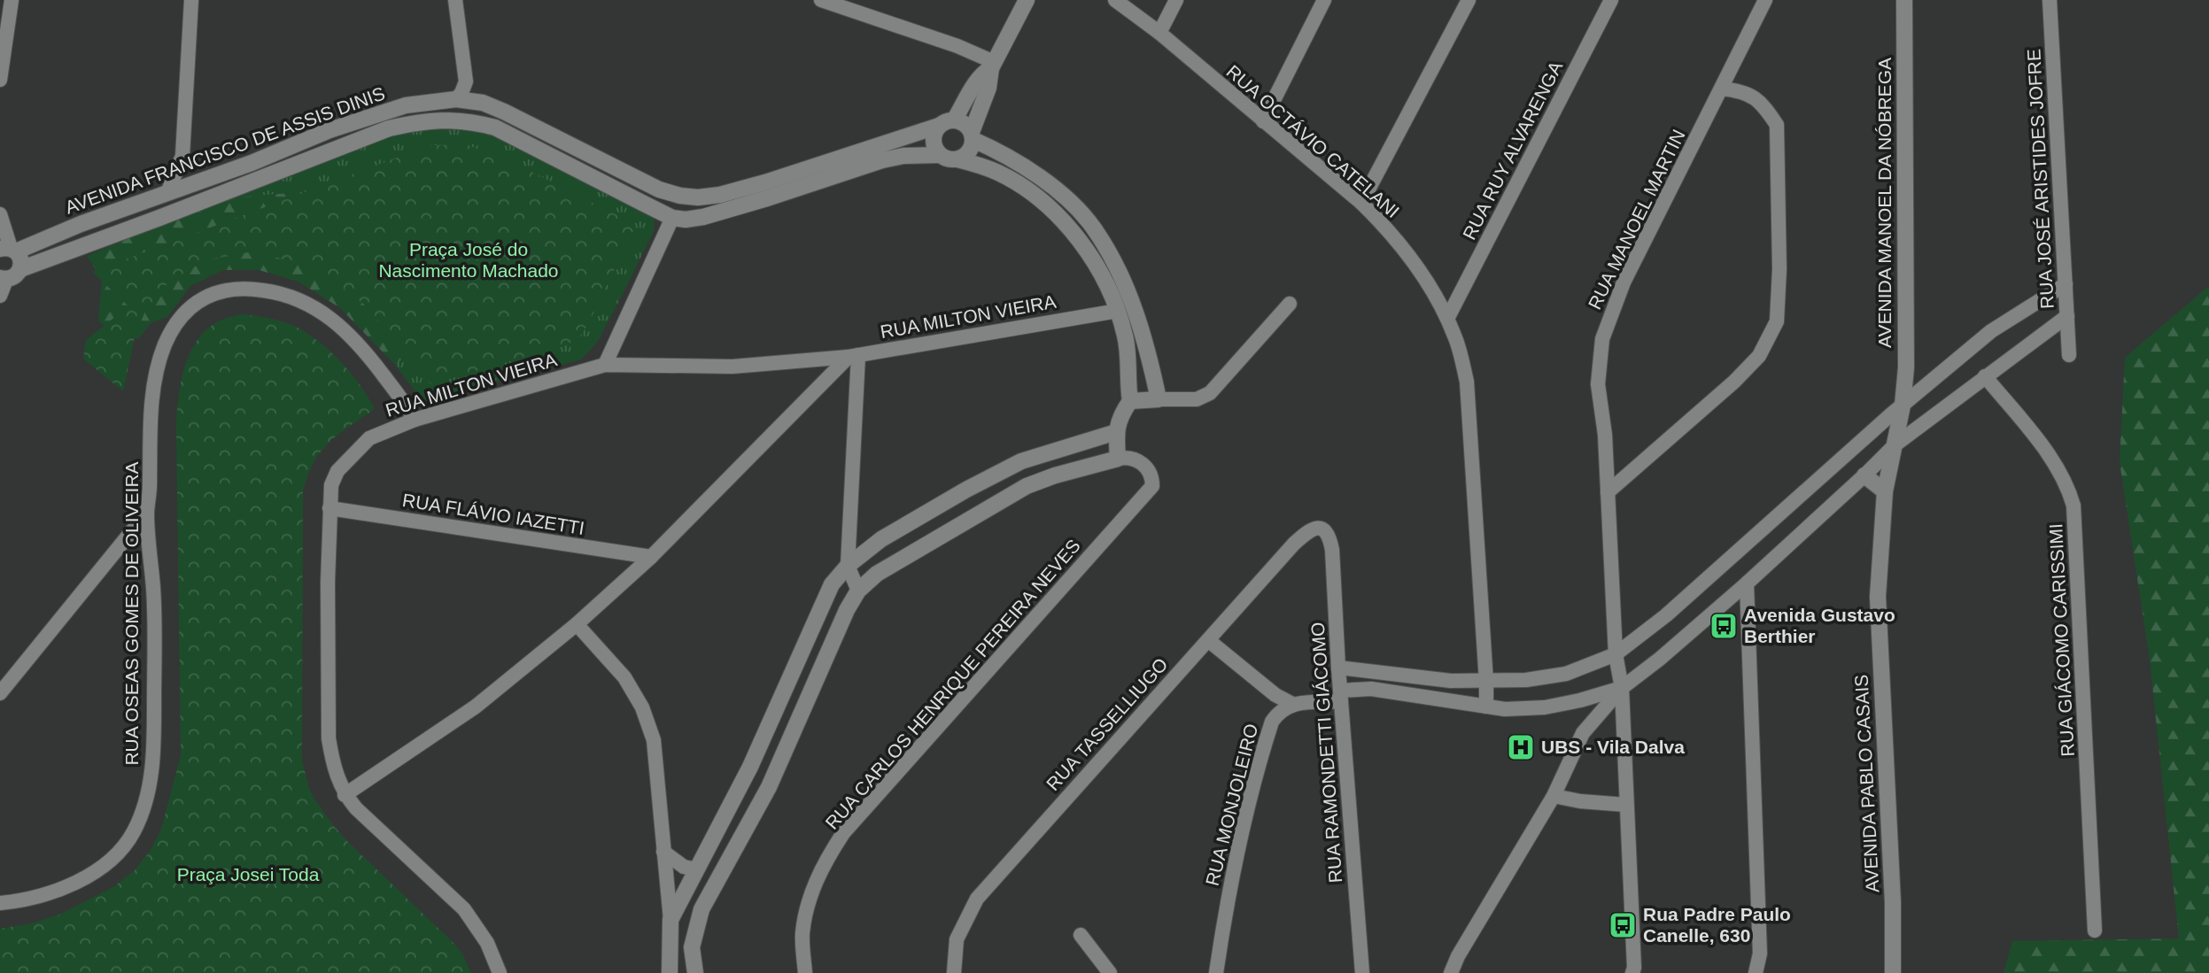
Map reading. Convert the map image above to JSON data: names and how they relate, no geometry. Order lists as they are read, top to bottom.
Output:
{
  "streets": {
    "street": [
      "RUA OCTÁVIO CATELANI",
      "AVENIDA FRANCISCO DE ASSIS DINIS",
      "RUA RUY ALVARENGA",
      "RUA JOSÉ ARISTIDES JOFRE",
      "AVENIDA MANOEL DA NÓBREGA",
      "RUA MANOEL MARTIN",
      "RUA MILTON VIEIRA",
      "RUA FLÁVIO IAZETTI",
      "RUA OSEAS GOMES DE OLIVEIRA",
      "RUA GIÁCOMO CARISSIMI",
      "RUA CARLOS HENRIQUE PEREIRA NEVES",
      "RUA TASSELLIUGO",
      "RUA RAMONDETTI GIÁCOMO",
      "AVENIDA PABLO CASAIS",
      "RUA MONJOLEIRO"
    ]
  },
  "crossings": [
    ["RUA OCTÁVIO CATELANI", "RUA RUY ALVARENGA"],
    ["AVENIDA MANOEL DA NÓBREGA", "AVENIDA PABLO CASAIS"],
    ["RUA MILTON VIEIRA", "RUA FLÁVIO IAZETTI"],
    ["RUA MILTON VIEIRA", "RUA OSEAS GOMES DE OLIVEIRA"],
    ["RUA TASSELLIUGO", "RUA RAMONDETTI GIÁCOMO"]
  ],
  "parks": ["Praça José do Nascimento Machado", "Praça Josei Toda"],
  "places": {
    "bus stop": ["Avenida Gustavo Berthier", "Rua Padre Paulo Canelle, 630"],
    "hospital": ["UBS - Vila Dalva"]
  }
}
